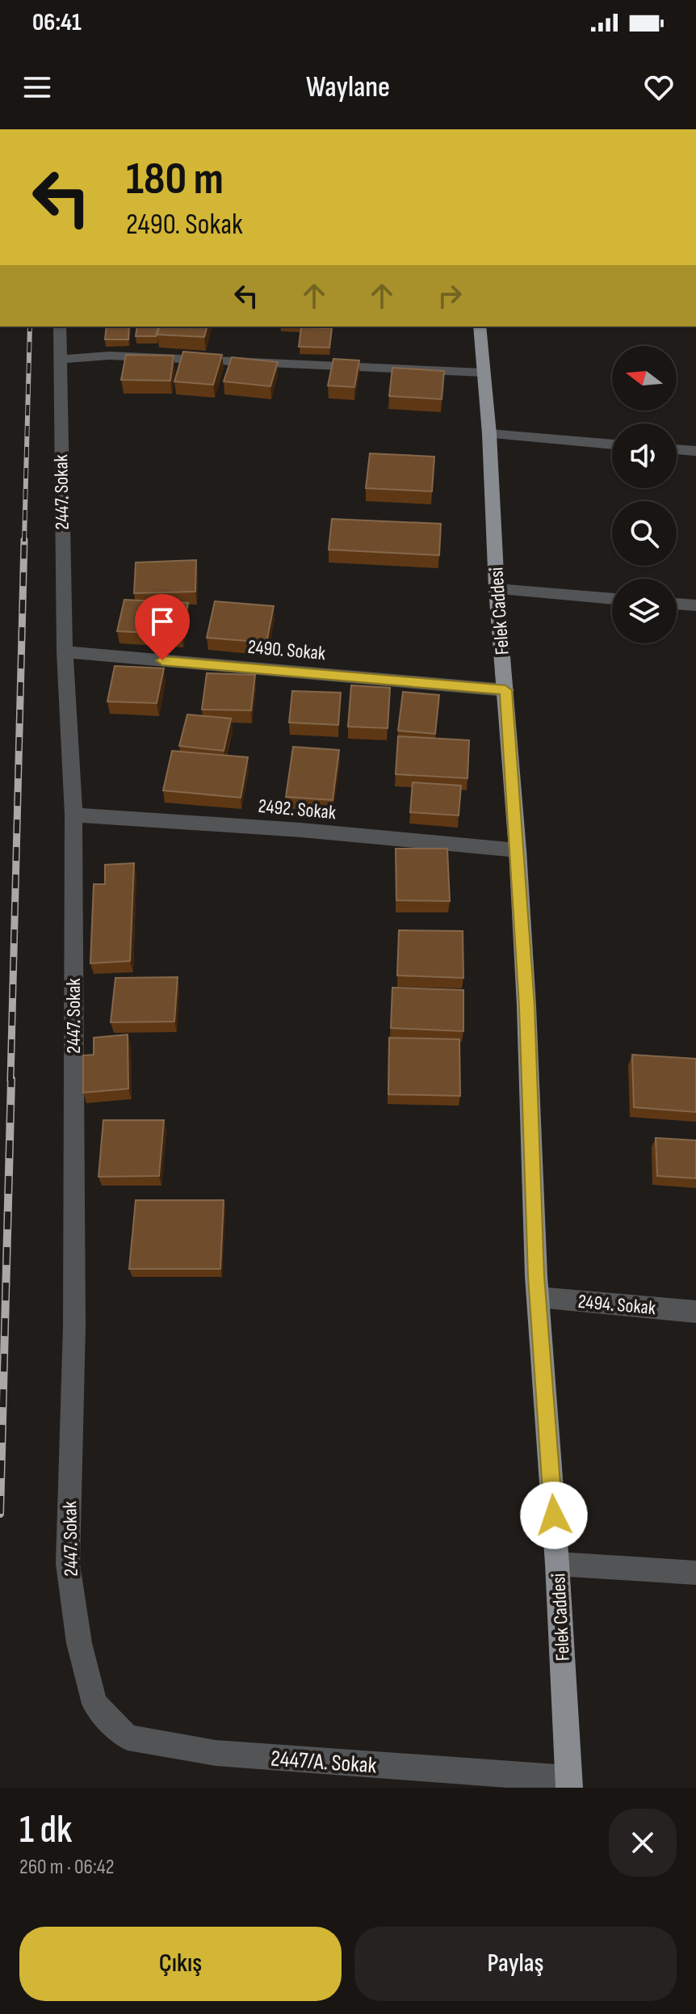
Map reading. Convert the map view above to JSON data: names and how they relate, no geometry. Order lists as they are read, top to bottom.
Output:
{
  "streets": {
    "main road": ["Felek Caddesi"],
    "street": [
      "2447. Sokak",
      "2490. Sokak",
      "2492. Sokak",
      "2494. Sokak",
      "2447/A. Sokak"
    ]
  },
  "crossings": [
    ["2447. Sokak", "2490. Sokak"],
    ["2447. Sokak", "2492. Sokak"],
    ["2447. Sokak", "2447/A. Sokak"],
    ["Felek Caddesi", "2490. Sokak"],
    ["Felek Caddesi", "2492. Sokak"],
    ["Felek Caddesi", "2494. Sokak"],
    ["Felek Caddesi", "2447/A. Sokak"]
  ],
  "north": "left",
  "page": {
    "status": "06:41",
    "header": "Waylane",
    "turn": ["180 m", "2490. Sokak"],
    "heading": ["1 dk", "260 m · 06:42"],
    "buttons": ["Çıkış", "Paylaş"]
  }
}
